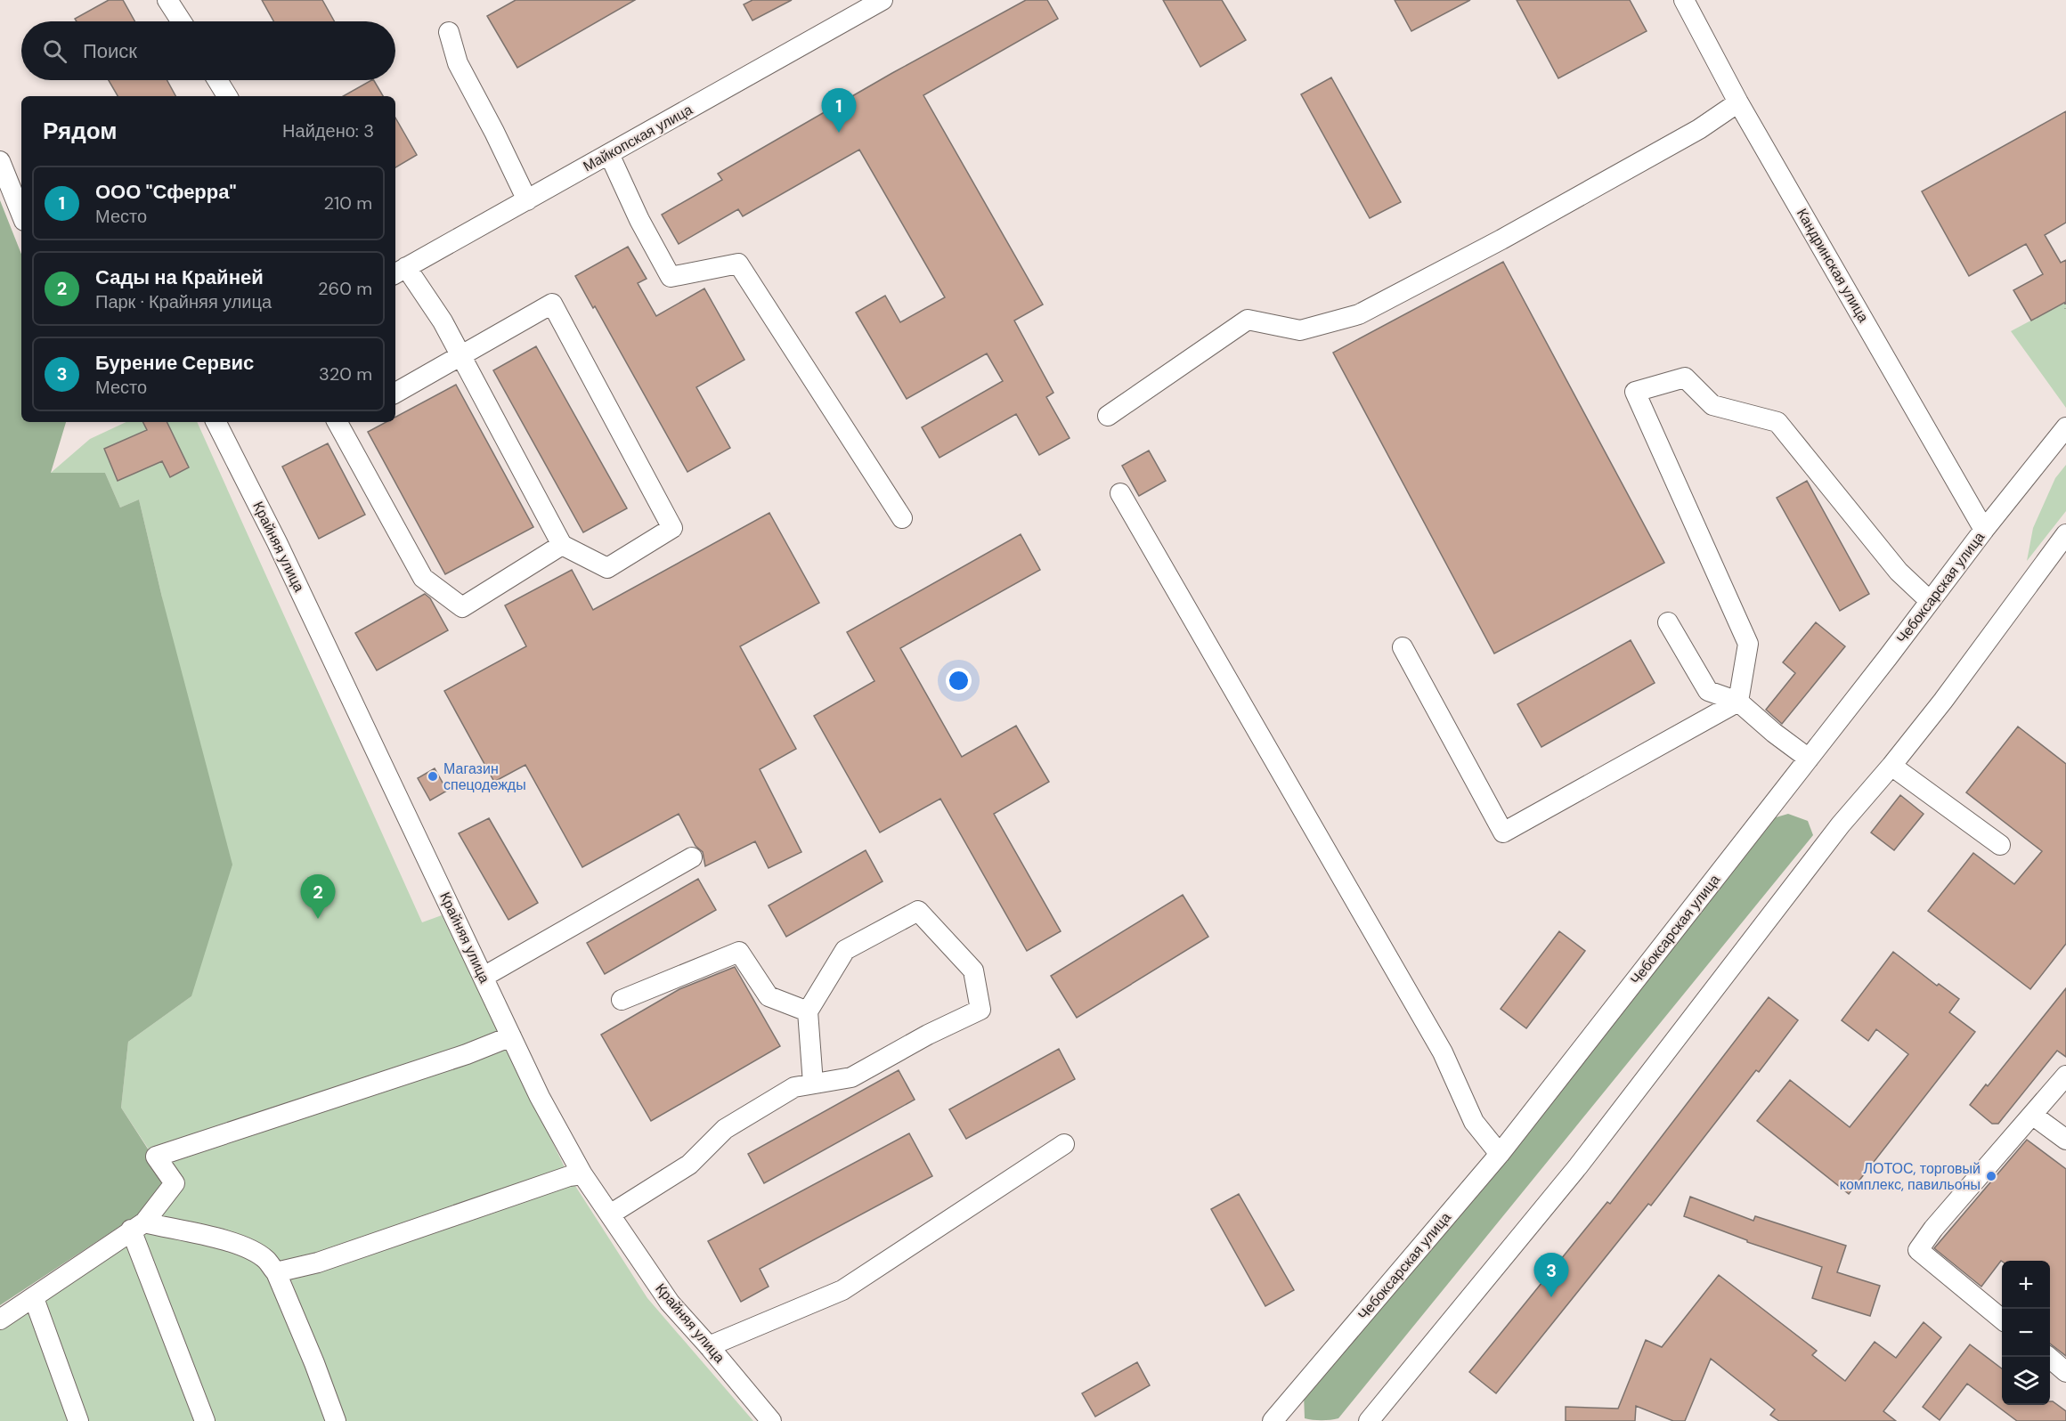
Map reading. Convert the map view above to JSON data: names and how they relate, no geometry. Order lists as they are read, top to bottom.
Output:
{
  "streets": {
    "street": [
      "Майкопская улица",
      "Кандринская улица",
      "Крайняя улица",
      "Чебоксарская улица"
    ]
  },
  "crossings": [
    ["Кандринская улица", "Чебоксарская улица"]
  ],
  "places": ["Магазин спецодежды", "ЛОТОС, торговый комплекс, павильоны"],
  "page": {
    "search": "Поиск",
    "pins": ["1", "2", "3"],
    "heading": ["Рядом", "Найдено: 3"],
    "list": [
      {
        "mark": "1",
        "name": "ООО \"Сферра\"",
        "note": "Место",
        "value": "210 m"
      },
      {
        "mark": "2",
        "name": "Сады на Крайней",
        "note": "Парк · Крайняя улица",
        "value": "260 m"
      },
      {
        "mark": "3",
        "name": "Бурение Сервис",
        "note": "Место",
        "value": "320 m"
      }
    ],
    "map_buttons": ["+", "−"]
  }
}
